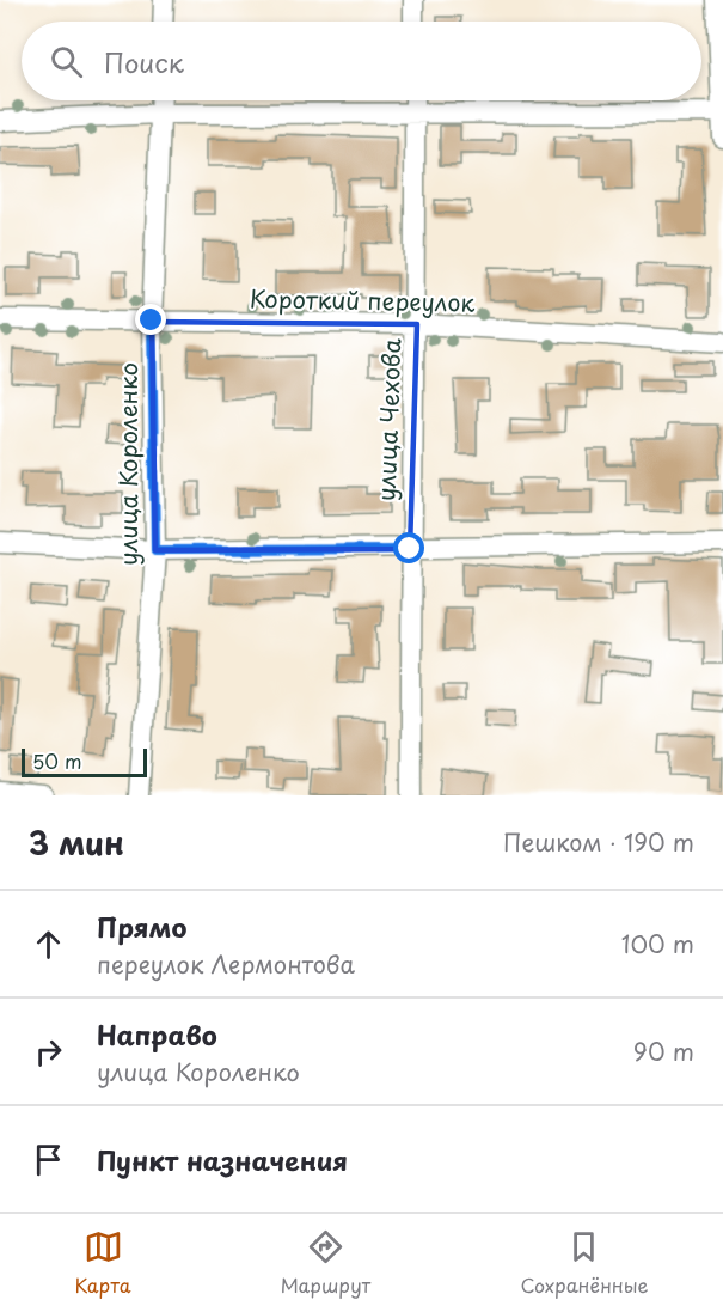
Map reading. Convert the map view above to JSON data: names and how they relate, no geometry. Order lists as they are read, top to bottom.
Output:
{
  "streets": {
    "street": ["Короткий переулок", "улица Чехова", "улица Короленко"]
  },
  "crossings": [
    ["Короткий переулок", "улица Чехова"],
    ["Короткий переулок", "улица Короленко"]
  ],
  "scale_bar": "50 m",
  "page": {
    "search": "Поиск",
    "scale": "50 m",
    "heading": ["3 мин", "Пешком · 190 m"],
    "list": [
      ["Прямо", "переулок Лермонтова", "100 m"],
      ["Направо", "улица Короленко", "90 m"],
      "Пункт назначения"
    ],
    "nav": ["Карта", "Маршрут", "Сохранённые"]
  }
}
